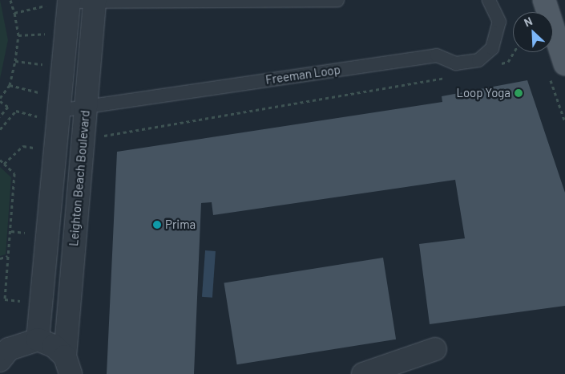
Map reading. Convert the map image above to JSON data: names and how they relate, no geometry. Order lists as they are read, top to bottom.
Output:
{
  "streets": {
    "street": ["Leighton Beach Boulevard"],
    "lane": ["Freeman Loop"]
  },
  "crossings": [
    ["Freeman Loop", "Leighton Beach Boulevard"]
  ],
  "places": ["Loop Yoga", "Prima"],
  "north": "top left"
}
